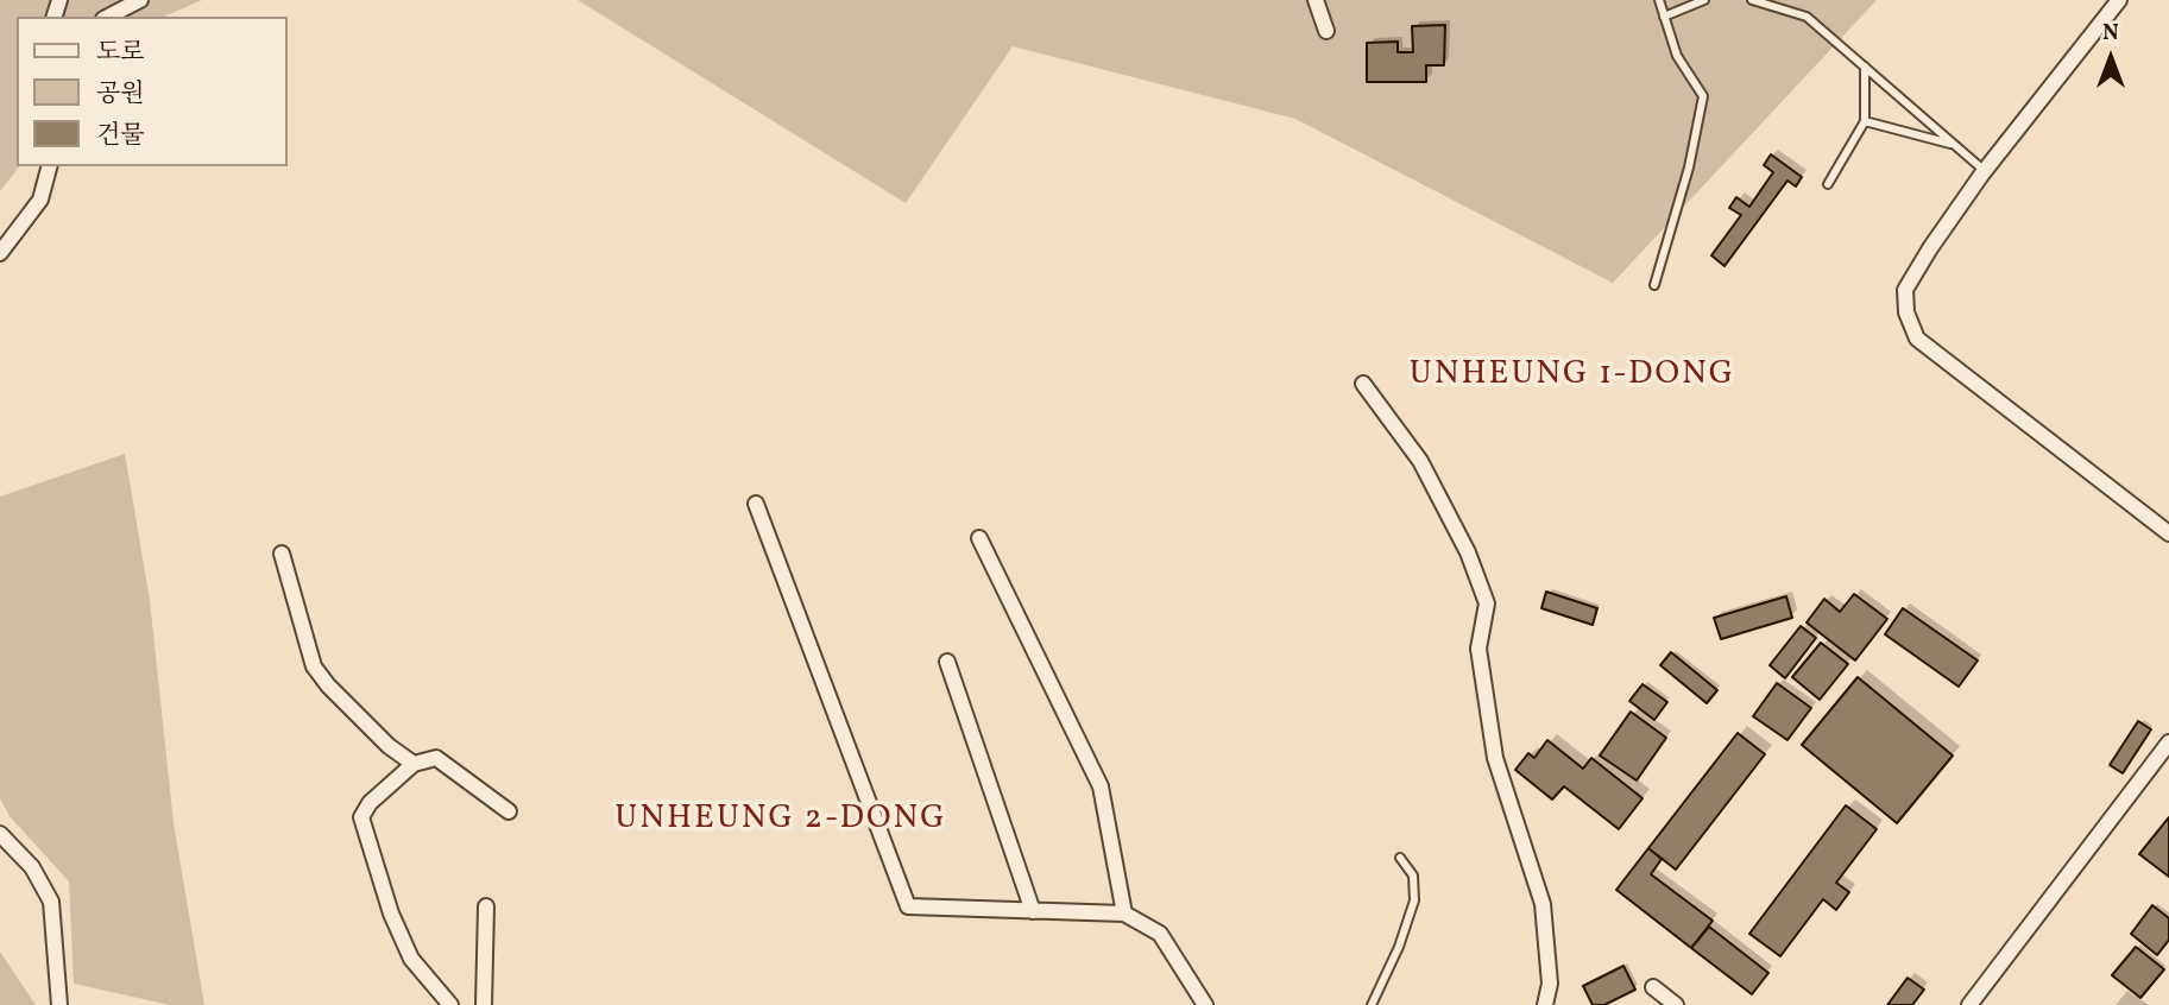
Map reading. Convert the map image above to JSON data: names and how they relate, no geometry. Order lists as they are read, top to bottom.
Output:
{
  "districts": ["UNHEUNG 1-DONG", "UNHEUNG 2-DONG"],
  "legend": ["도로", "공원", "건물"],
  "north": "top"
}
